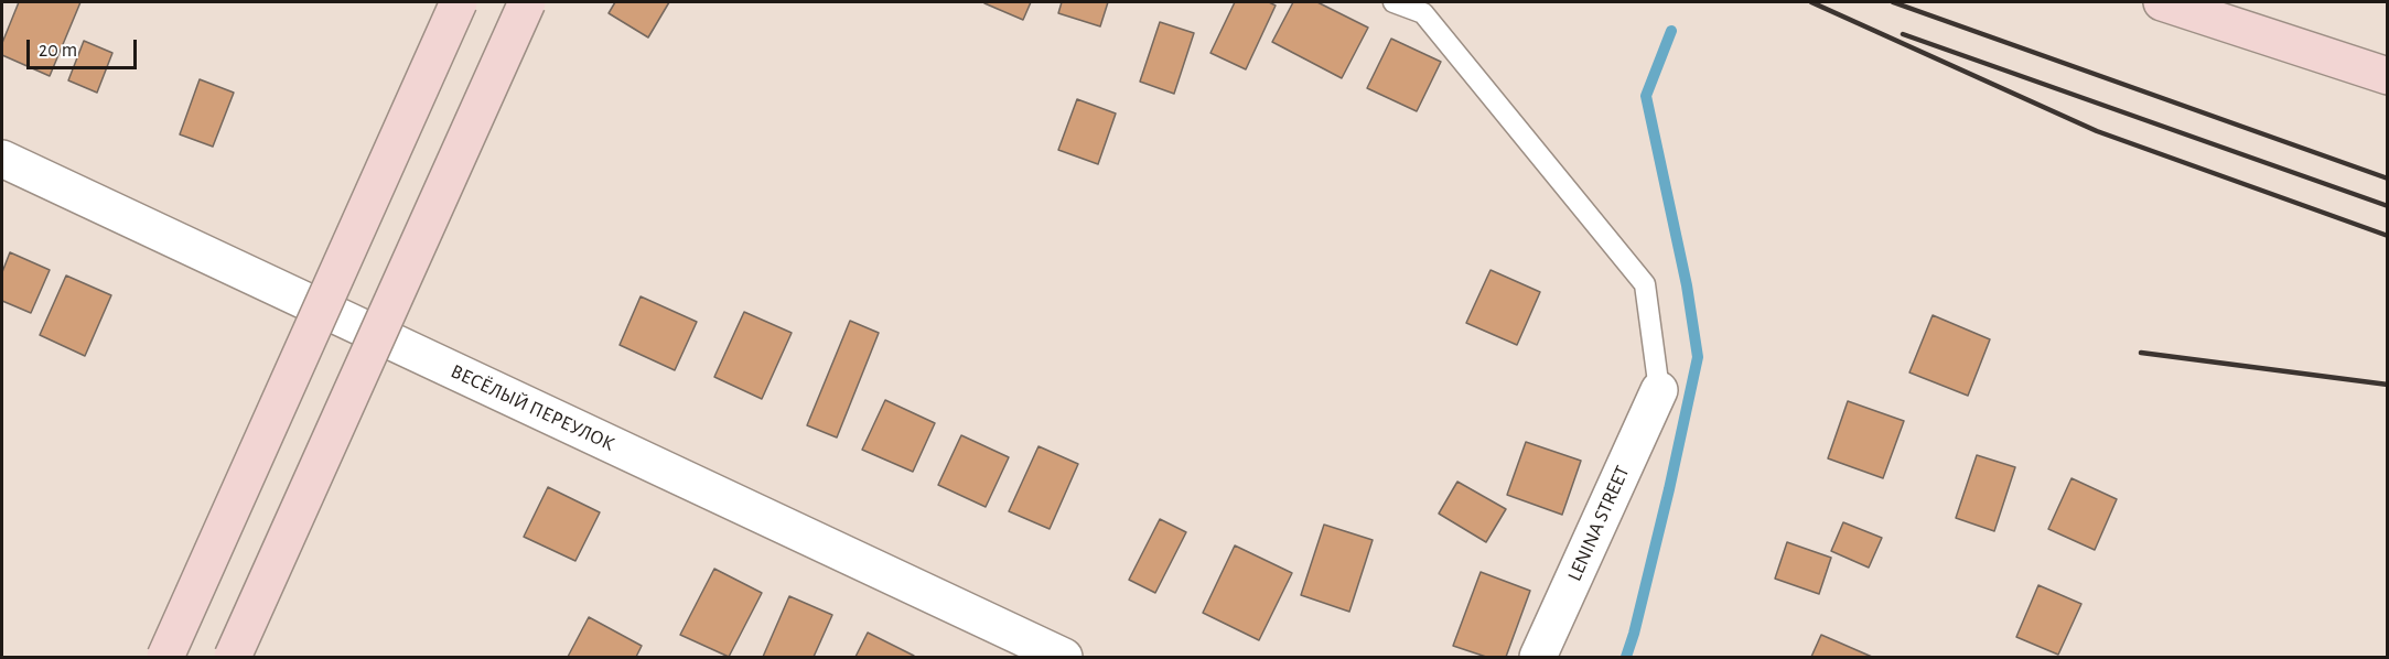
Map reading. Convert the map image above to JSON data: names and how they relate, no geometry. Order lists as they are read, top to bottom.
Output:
{
  "streets": {
    "street": ["ВЕСЁЛЫЙ ПЕРЕУЛОК", "LENINA STREET"]
  },
  "scale_bar": "20 m"
}
